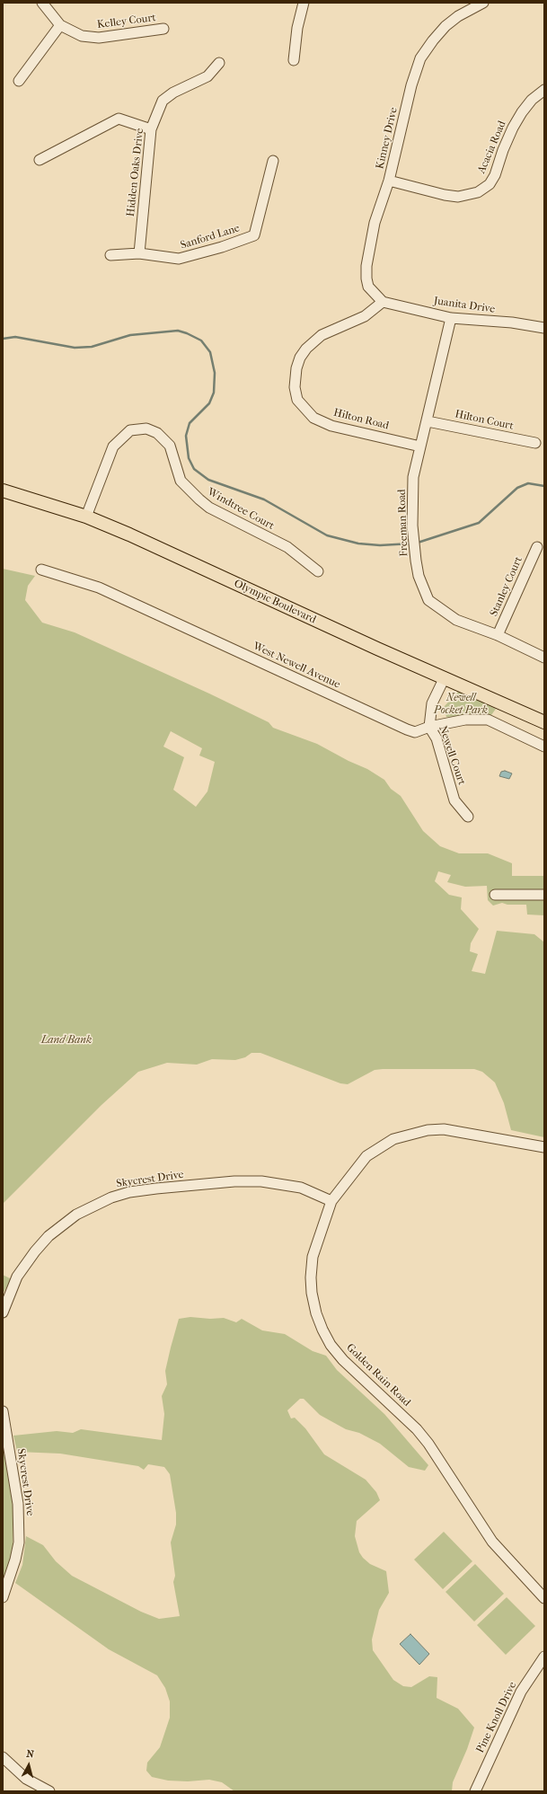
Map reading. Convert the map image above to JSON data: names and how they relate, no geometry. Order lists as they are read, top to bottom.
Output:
{
  "streets": {
    "main road": ["Olympic Boulevard"],
    "street": [
      "Kelley Court",
      "Kinney Drive",
      "Acacia Road",
      "Hidden Oaks Drive",
      "Sanford Lane",
      "Juanita Drive",
      "Hilton Road",
      "Hilton Court",
      "Windtree Court",
      "Freeman Road",
      "Stanley Court",
      "West Newell Avenue",
      "Newell Court",
      "Skycrest Drive",
      "Golden Rain Road",
      "Pine Knoll Drive"
    ]
  },
  "crossings": [
    ["Kinney Drive", "Acacia Road"],
    ["Kinney Drive", "Juanita Drive"],
    ["Kinney Drive", "Hilton Road"],
    ["Hidden Oaks Drive", "Sanford Lane"],
    ["Juanita Drive", "Hilton Road"],
    ["Juanita Drive", "Freeman Road"],
    ["Hilton Road", "Freeman Road"],
    ["Hilton Court", "Freeman Road"],
    ["Windtree Court", "Olympic Boulevard"],
    ["Freeman Road", "Stanley Court"],
    ["Olympic Boulevard", "Newell Court"],
    ["West Newell Avenue", "Newell Court"],
    ["Skycrest Drive", "Golden Rain Road"]
  ],
  "parks": ["Newell Pocket Park", "Land Bank"],
  "north": "top"
}
